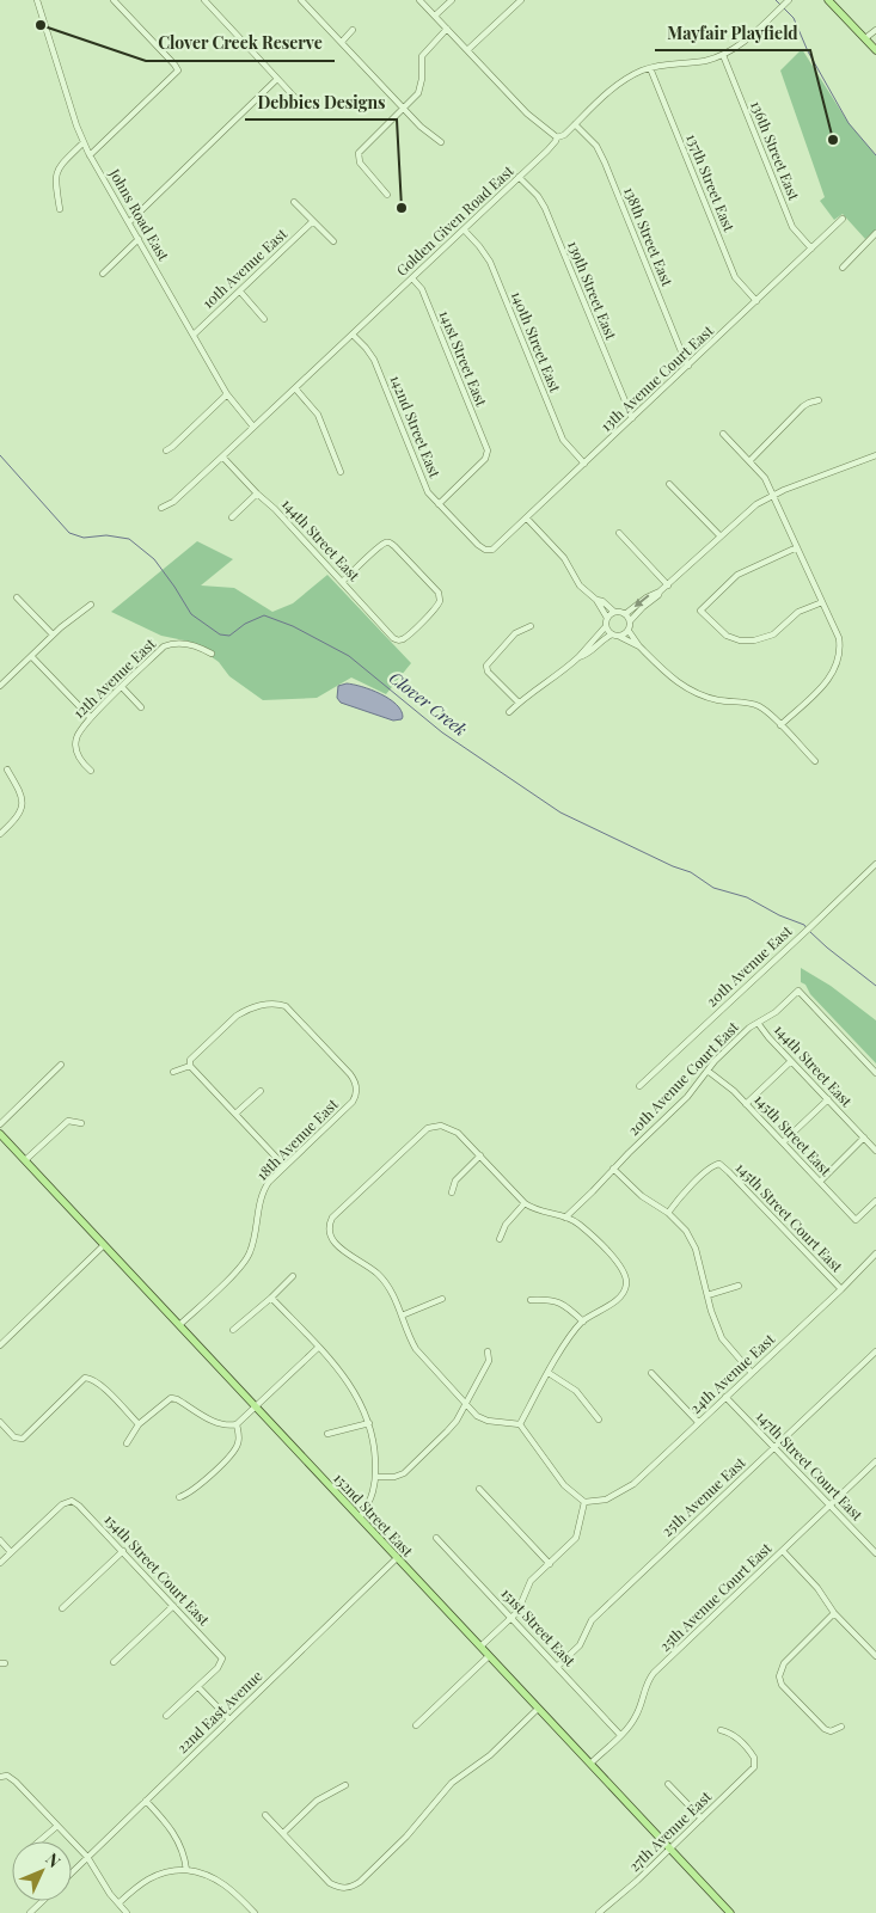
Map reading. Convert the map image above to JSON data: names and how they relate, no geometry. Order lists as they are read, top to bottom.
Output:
{
  "streets": {
    "main road": ["152nd Street East"],
    "street": [
      "136th Street East",
      "137th Street East",
      "Johns Road East",
      "Golden Given Road East",
      "138th Street East",
      "10th Avenue East",
      "139th Street East",
      "140th Street East",
      "141st Street East",
      "13th Avenue Court East",
      "142nd Street East",
      "144th Street East",
      "12th Avenue East",
      "20th Avenue East",
      "20th Avenue Court East",
      "145th Street East",
      "18th Avenue East",
      "145th Street Court East",
      "24th Avenue East",
      "147th Street Court East",
      "25th Avenue East",
      "154th Street Court East",
      "25th Avenue Court East",
      "151st Street East",
      "22nd East Avenue",
      "27th Avenue East"
    ]
  },
  "crossings": [
    ["136th Street East", "Golden Given Road East"],
    ["136th Street East", "13th Avenue Court East"],
    ["137th Street East", "Golden Given Road East"],
    ["137th Street East", "13th Avenue Court East"],
    ["Johns Road East", "Golden Given Road East"],
    ["Johns Road East", "10th Avenue East"],
    ["Golden Given Road East", "138th Street East"],
    ["Golden Given Road East", "139th Street East"],
    ["Golden Given Road East", "140th Street East"],
    ["Golden Given Road East", "141st Street East"],
    ["Golden Given Road East", "142nd Street East"],
    ["Golden Given Road East", "144th Street East"],
    ["138th Street East", "13th Avenue Court East"],
    ["139th Street East", "13th Avenue Court East"],
    ["140th Street East", "13th Avenue Court East"],
    ["141st Street East", "142nd Street East"],
    ["13th Avenue Court East", "142nd Street East"],
    ["144th Street East", "20th Avenue Court East"],
    ["20th Avenue Court East", "145th Street East"],
    ["18th Avenue East", "152nd Street East"],
    ["145th Street Court East", "24th Avenue East"],
    ["24th Avenue East", "147th Street Court East"],
    ["147th Street Court East", "25th Avenue East"],
    ["147th Street Court East", "25th Avenue Court East"],
    ["25th Avenue East", "151st Street East"],
    ["152nd Street East", "25th Avenue Court East"],
    ["152nd Street East", "22nd East Avenue"],
    ["152nd Street East", "27th Avenue East"],
    ["25th Avenue Court East", "151st Street East"]
  ],
  "water": ["Clover Creek"],
  "places": ["Clover Creek Reserve", "Mayfair Playfield", "Debbies Designs"],
  "north": "top right"
}
